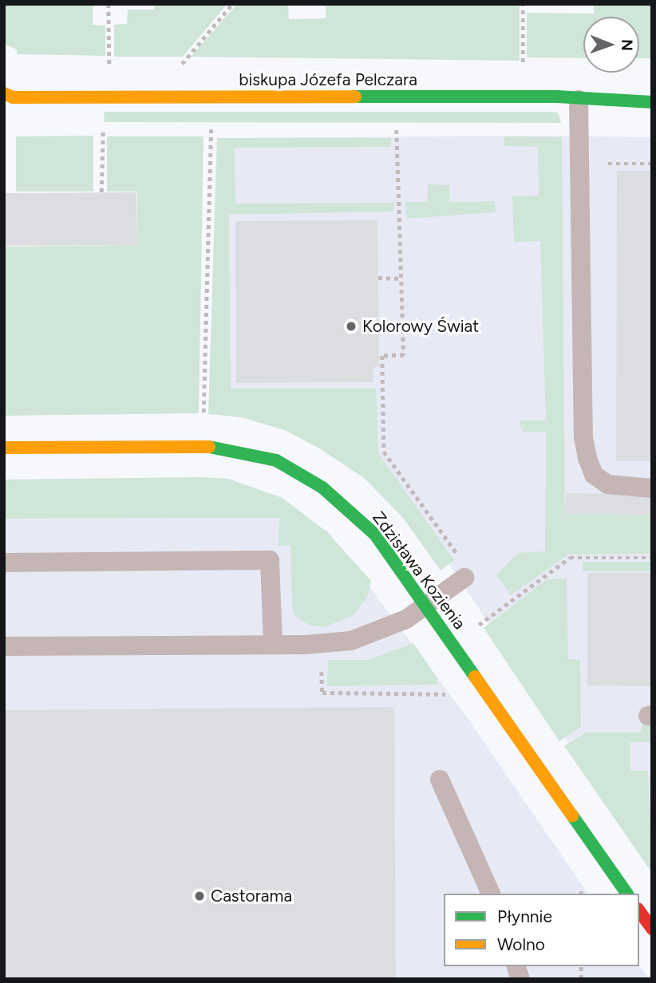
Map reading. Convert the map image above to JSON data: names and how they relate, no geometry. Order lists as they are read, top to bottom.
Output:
{
  "streets": {
    "street": ["biskupa Józefa Pelczara", "Zdzisława Kozienia"]
  },
  "places": ["Kolorowy Świat", "Castorama"],
  "legend": ["Płynnie", "Wolno"],
  "north": "right"
}
